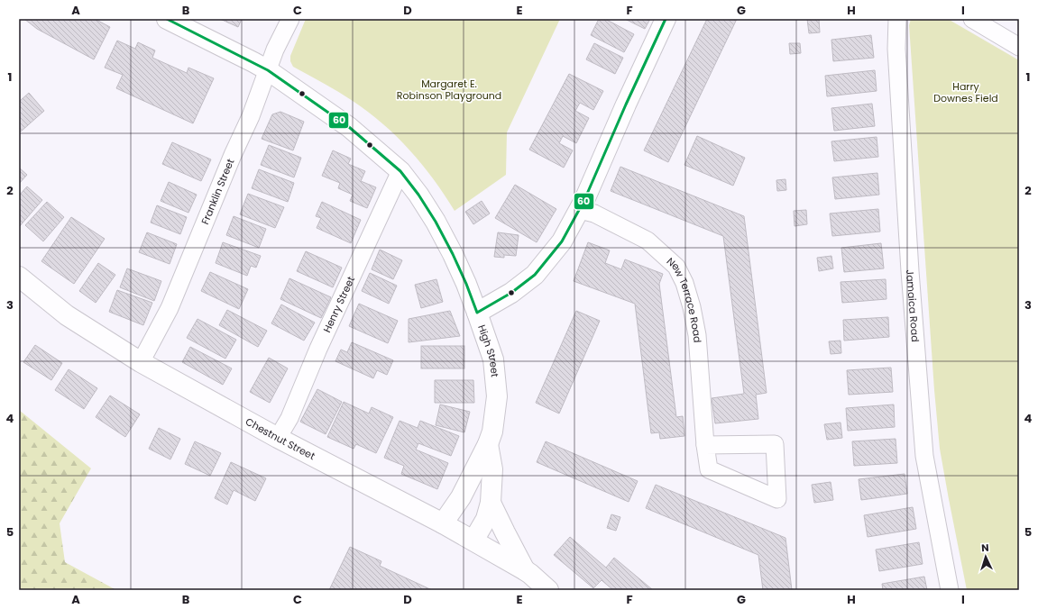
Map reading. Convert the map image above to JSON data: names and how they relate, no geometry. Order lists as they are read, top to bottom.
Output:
{
  "streets": {
    "main road": ["High Street", "Chestnut Street"],
    "street": [
      "Franklin Street",
      "New Terrace Road",
      "Henry Street",
      "Jamaica Road"
    ]
  },
  "crossings": [
    ["Franklin Street", "Chestnut Street"],
    ["New Terrace Road", "High Street"],
    ["Henry Street", "Chestnut Street"],
    ["High Street", "Chestnut Street"]
  ],
  "parks": ["Margaret E. Robinson Playground", "Harry Downes Field"],
  "lines": ["transit line 60"],
  "north": "top",
  "grid": {
    "columns": [
      "A",
      "B",
      "C",
      "D",
      "E",
      "F",
      "G",
      "H",
      "I"
    ],
    "rows": [
      "1",
      "2",
      "3",
      "4",
      "5"
    ]
  }
}
